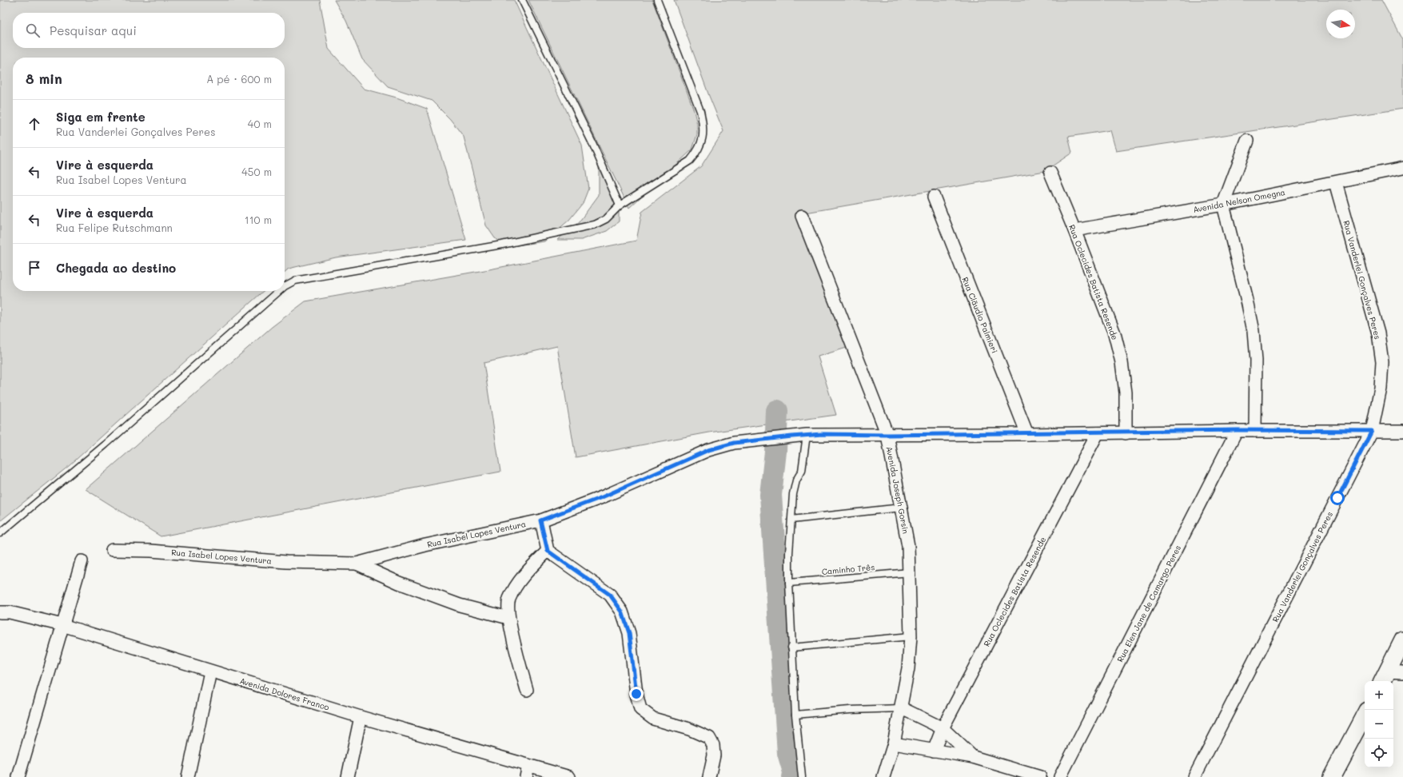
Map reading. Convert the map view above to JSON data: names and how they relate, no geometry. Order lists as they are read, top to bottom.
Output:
{
  "streets": {
    "street": [
      "Avenida Nelson Omegna",
      "Rua Vanderlei Gonçalves Peres",
      "Rua Oclecides Batista Resende",
      "Rua Clãudio Palmieri",
      "Avenida Joseph Gorsin",
      "Rua Isabel Lopes Ventura",
      "Rua Elen Jane de Camargo Peres",
      "Avenida Dolores Franco"
    ],
    "lane": ["Caminho Três"]
  },
  "crossings": [
    ["Avenida Nelson Omegna", "Rua Vanderlei Gonçalves Peres"],
    ["Avenida Nelson Omegna", "Rua Oclecides Batista Resende"],
    ["Rua Vanderlei Gonçalves Peres", "Rua Isabel Lopes Ventura"],
    ["Rua Oclecides Batista Resende", "Rua Isabel Lopes Ventura"],
    ["Rua Clãudio Palmieri", "Rua Isabel Lopes Ventura"],
    ["Avenida Joseph Gorsin", "Rua Isabel Lopes Ventura"],
    ["Avenida Joseph Gorsin", "Caminho Três"],
    ["Rua Isabel Lopes Ventura", "Rua Elen Jane de Camargo Peres"]
  ],
  "north": "right",
  "page": {
    "search": "Pesquisar aqui",
    "heading": ["8 min", "A pé · 600 m"],
    "list": [
      ["Siga em frente", "Rua Vanderlei Gonçalves Peres", "40 m"],
      ["Vire à esquerda", "Rua Isabel Lopes Ventura", "450 m"],
      ["Vire à esquerda", "Rua Felipe Rutschmann", "110 m"],
      "Chegada ao destino"
    ],
    "map_buttons": ["+", "−"]
  }
}
